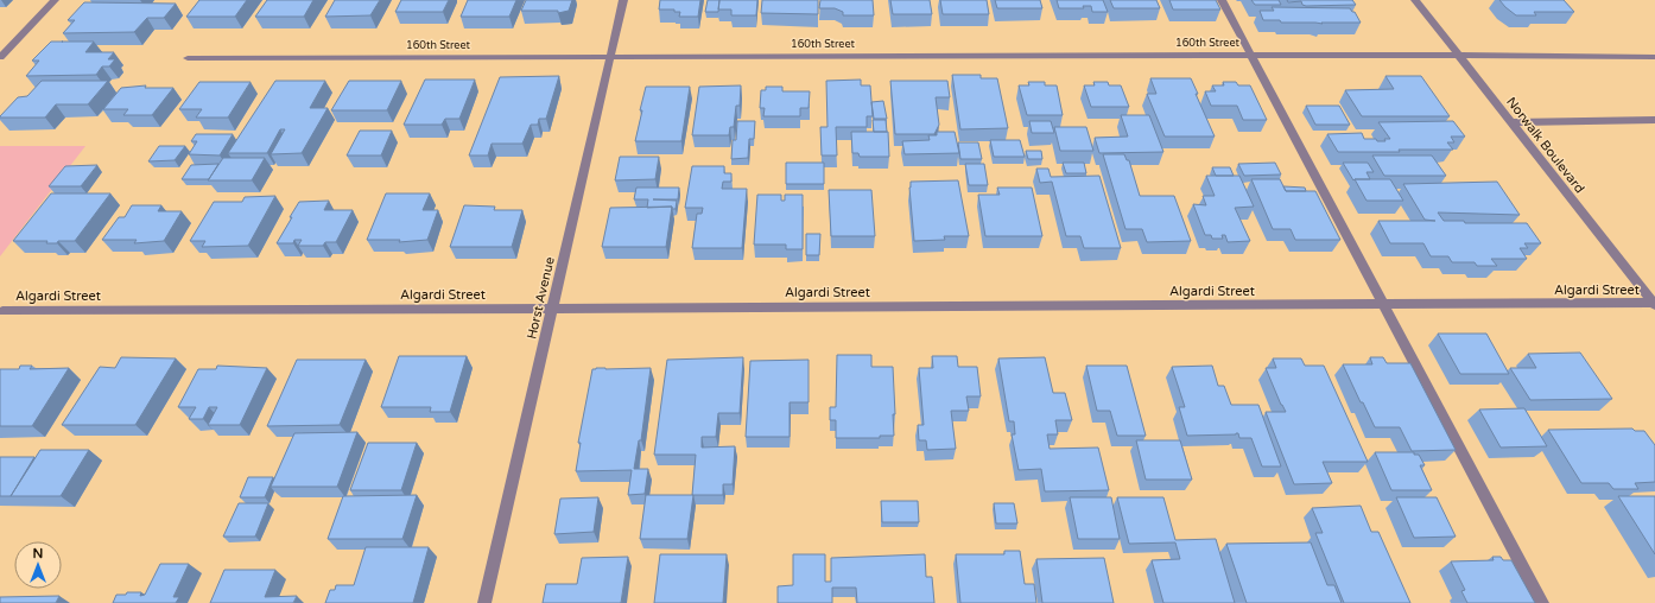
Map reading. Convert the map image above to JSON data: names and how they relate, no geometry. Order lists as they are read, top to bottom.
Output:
{
  "streets": {
    "street": [
      "160th Street",
      "Norwalk Boulevard",
      "Algardi Street",
      "Horst Avenue"
    ]
  },
  "crossings": [
    ["160th Street", "Norwalk Boulevard"],
    ["160th Street", "Horst Avenue"],
    ["Norwalk Boulevard", "Algardi Street"],
    ["Algardi Street", "Horst Avenue"]
  ],
  "north": "top"
}
